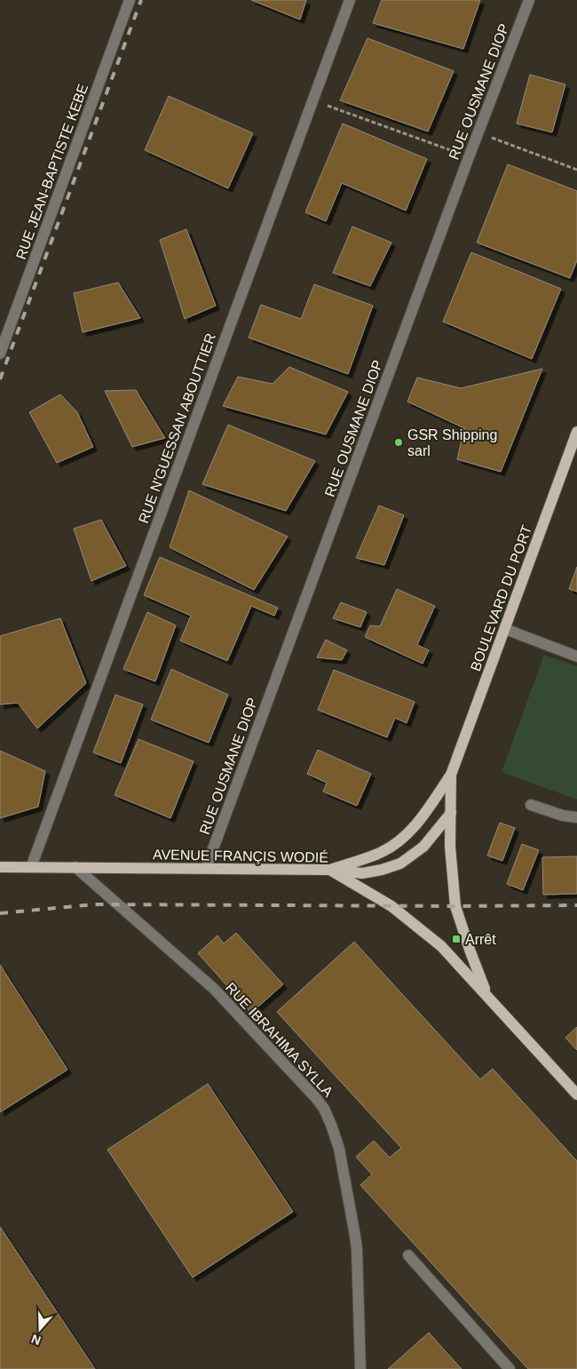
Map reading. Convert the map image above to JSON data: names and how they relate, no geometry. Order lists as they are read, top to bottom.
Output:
{
  "streets": {
    "main road": ["BOULEVARD DU PORT", "AVENUE FRANÇIS WODIÉ"],
    "street": [
      "RUE OUSMANE DIOP",
      "RUE JEAN-BAPTISTE KEBE",
      "RUE N'GUESSAN ABOUTTIER",
      "RUE IBRAHIMA SYLLA"
    ]
  },
  "crossings": [
    ["RUE OUSMANE DIOP", "AVENUE FRANÇIS WODIÉ"],
    ["RUE N'GUESSAN ABOUTTIER", "AVENUE FRANÇIS WODIÉ"],
    ["BOULEVARD DU PORT", "AVENUE FRANÇIS WODIÉ"],
    ["AVENUE FRANÇIS WODIÉ", "RUE IBRAHIMA SYLLA"]
  ],
  "places": {
    "other": ["GSR Shipping sarl"],
    "transit": ["Arrêt"]
  },
  "north": "bottom"
}
